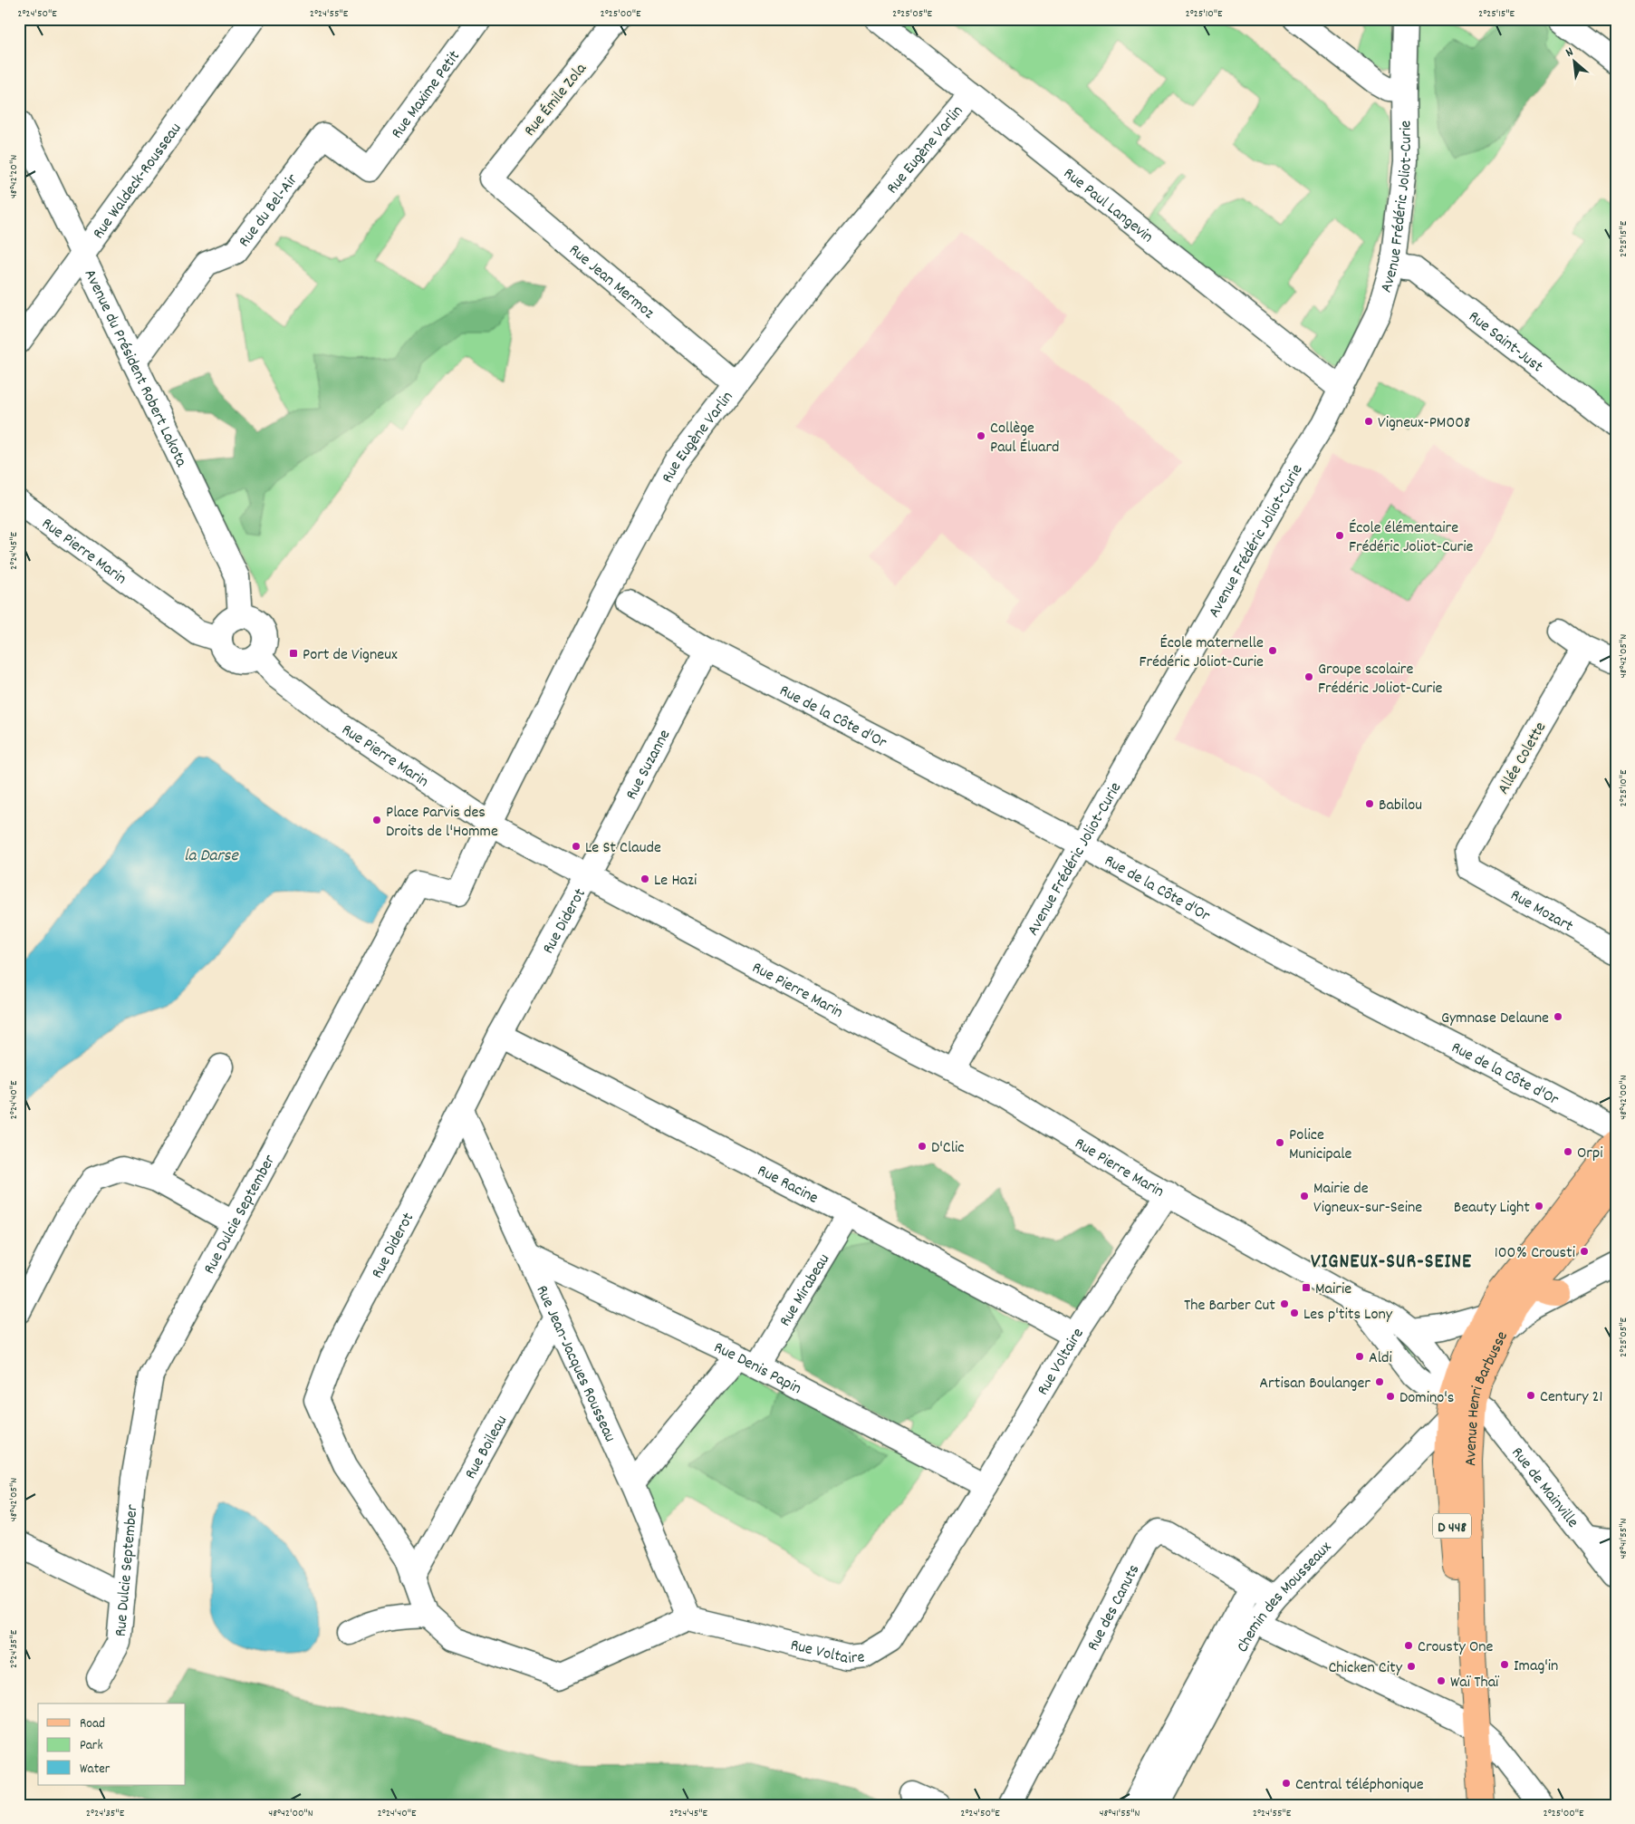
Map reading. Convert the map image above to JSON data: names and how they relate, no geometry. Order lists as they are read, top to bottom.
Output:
{
  "streets": {
    "main road": ["Avenue Henri Barbusse", "D 448"],
    "street": [
      "Rue Maxime Petit",
      "Rue Émile Zola",
      "Rue Eugène Varlin",
      "Rue Waldeck-Rousseau",
      "Rue Paul Langevin",
      "Avenue Frédéric Joliot-Curie",
      "Rue du Bel-Air",
      "Rue Jean Mermoz",
      "Rue Saint-Just",
      "Avenue du Président Robert Lakota",
      "Rue Pierre Marin",
      "Rue de la Côte d'Or",
      "Allée Colette",
      "Rue Suzanne",
      "Rue Mozart",
      "Rue Diderot",
      "Rue Racine",
      "Rue Dulcie September",
      "Rue Mirabeau",
      "Rue Voltaire",
      "Rue Jean-Jacques Rousseau",
      "Rue Denis Papin",
      "Rue Boileau",
      "Rue de Mainville",
      "Chemin des Mousseaux",
      "Rue des Canuts"
    ]
  },
  "crossings": [
    ["Rue Maxime Petit", "Rue du Bel-Air"],
    ["Rue Émile Zola", "Rue Jean Mermoz"],
    ["Rue Eugène Varlin", "Rue Paul Langevin"],
    ["Rue Eugène Varlin", "Rue Jean Mermoz"],
    ["Rue Eugène Varlin", "Rue Pierre Marin"],
    ["Rue Eugène Varlin", "Rue Dulcie September"],
    ["Rue Waldeck-Rousseau", "Avenue du Président Robert Lakota"],
    ["Rue Paul Langevin", "Avenue Frédéric Joliot-Curie"],
    ["Avenue Frédéric Joliot-Curie", "Rue Saint-Just"],
    ["Avenue Frédéric Joliot-Curie", "Rue Pierre Marin"],
    ["Avenue Frédéric Joliot-Curie", "Rue de la Côte d'Or"],
    ["Rue du Bel-Air", "Avenue du Président Robert Lakota"],
    ["Avenue du Président Robert Lakota", "Rue Pierre Marin"],
    ["Rue Pierre Marin", "Rue Suzanne"],
    ["Rue Pierre Marin", "Rue Diderot"],
    ["Rue Pierre Marin", "Rue Dulcie September"],
    ["Rue Pierre Marin", "Rue Voltaire"],
    ["Rue Pierre Marin", "Avenue Henri Barbusse"],
    ["Rue Pierre Marin", "Rue de Mainville"],
    ["Rue Pierre Marin", "Chemin des Mousseaux"],
    ["Rue de la Côte d'Or", "Rue Suzanne"],
    ["Allée Colette", "Rue Mozart"],
    ["Rue Suzanne", "Rue Diderot"],
    ["Rue Diderot", "Rue Racine"],
    ["Rue Diderot", "Rue Jean-Jacques Rousseau"],
    ["Rue Diderot", "Rue Boileau"],
    ["Rue Racine", "Rue Mirabeau"],
    ["Rue Racine", "Rue Voltaire"],
    ["Rue Mirabeau", "Rue Jean-Jacques Rousseau"],
    ["Rue Mirabeau", "Rue Denis Papin"],
    ["Rue Voltaire", "Rue Jean-Jacques Rousseau"],
    ["Rue Voltaire", "Rue Denis Papin"],
    ["Rue Jean-Jacques Rousseau", "Rue Denis Papin"],
    ["Rue Jean-Jacques Rousseau", "Rue Boileau"],
    ["Avenue Henri Barbusse", "Rue de Mainville"],
    ["Avenue Henri Barbusse", "Chemin des Mousseaux"],
    ["Rue de Mainville", "Chemin des Mousseaux"],
    ["Chemin des Mousseaux", "Rue des Canuts"]
  ],
  "districts": ["VIGNEUX-SUR-SEINE"],
  "water": ["la Darse"],
  "places": {
    "other": [
      "Vigneux-PM008",
      "Collège Paul Éluard",
      "École élémentaire Frédéric Joliot-Curie",
      "École maternelle Frédéric Joliot-Curie",
      "Groupe scolaire Frédéric Joliot-Curie",
      "Babilou",
      "Place Parvis des Droits de l'Homme",
      "Le St Claude",
      "Le Hazi",
      "Gymnase Delaune",
      "Police Municipale",
      "D'Clic",
      "Orpi",
      "Mairie de Vigneux-sur-Seine",
      "Beauty Light",
      "100% Crousti",
      "The Barber Cut",
      "Les p'tits Lony",
      "Aldi",
      "Artisan Boulanger",
      "Century 21",
      "Domino's",
      "Crousty One",
      "Imag'in",
      "Chicken City",
      "Waï Thaï",
      "Central téléphonique"
    ],
    "transit": ["Port de Vigneux", "Mairie"]
  },
  "legend": ["Road", "Park", "Water"],
  "north": "top left",
  "coordinates": [
    "2°24'50\"E",
    "2°24'55\"E",
    "2°25'00\"E",
    "2°25'05\"E",
    "2°25'10\"E",
    "2°25'15\"E",
    "48°42'20\"N",
    "2°24'45\"E",
    "48°42'05\"N",
    "48°42'00\"N",
    "2°24'40\"E",
    "48°41'55\"N",
    "2°24'35\"E"
  ]
}
